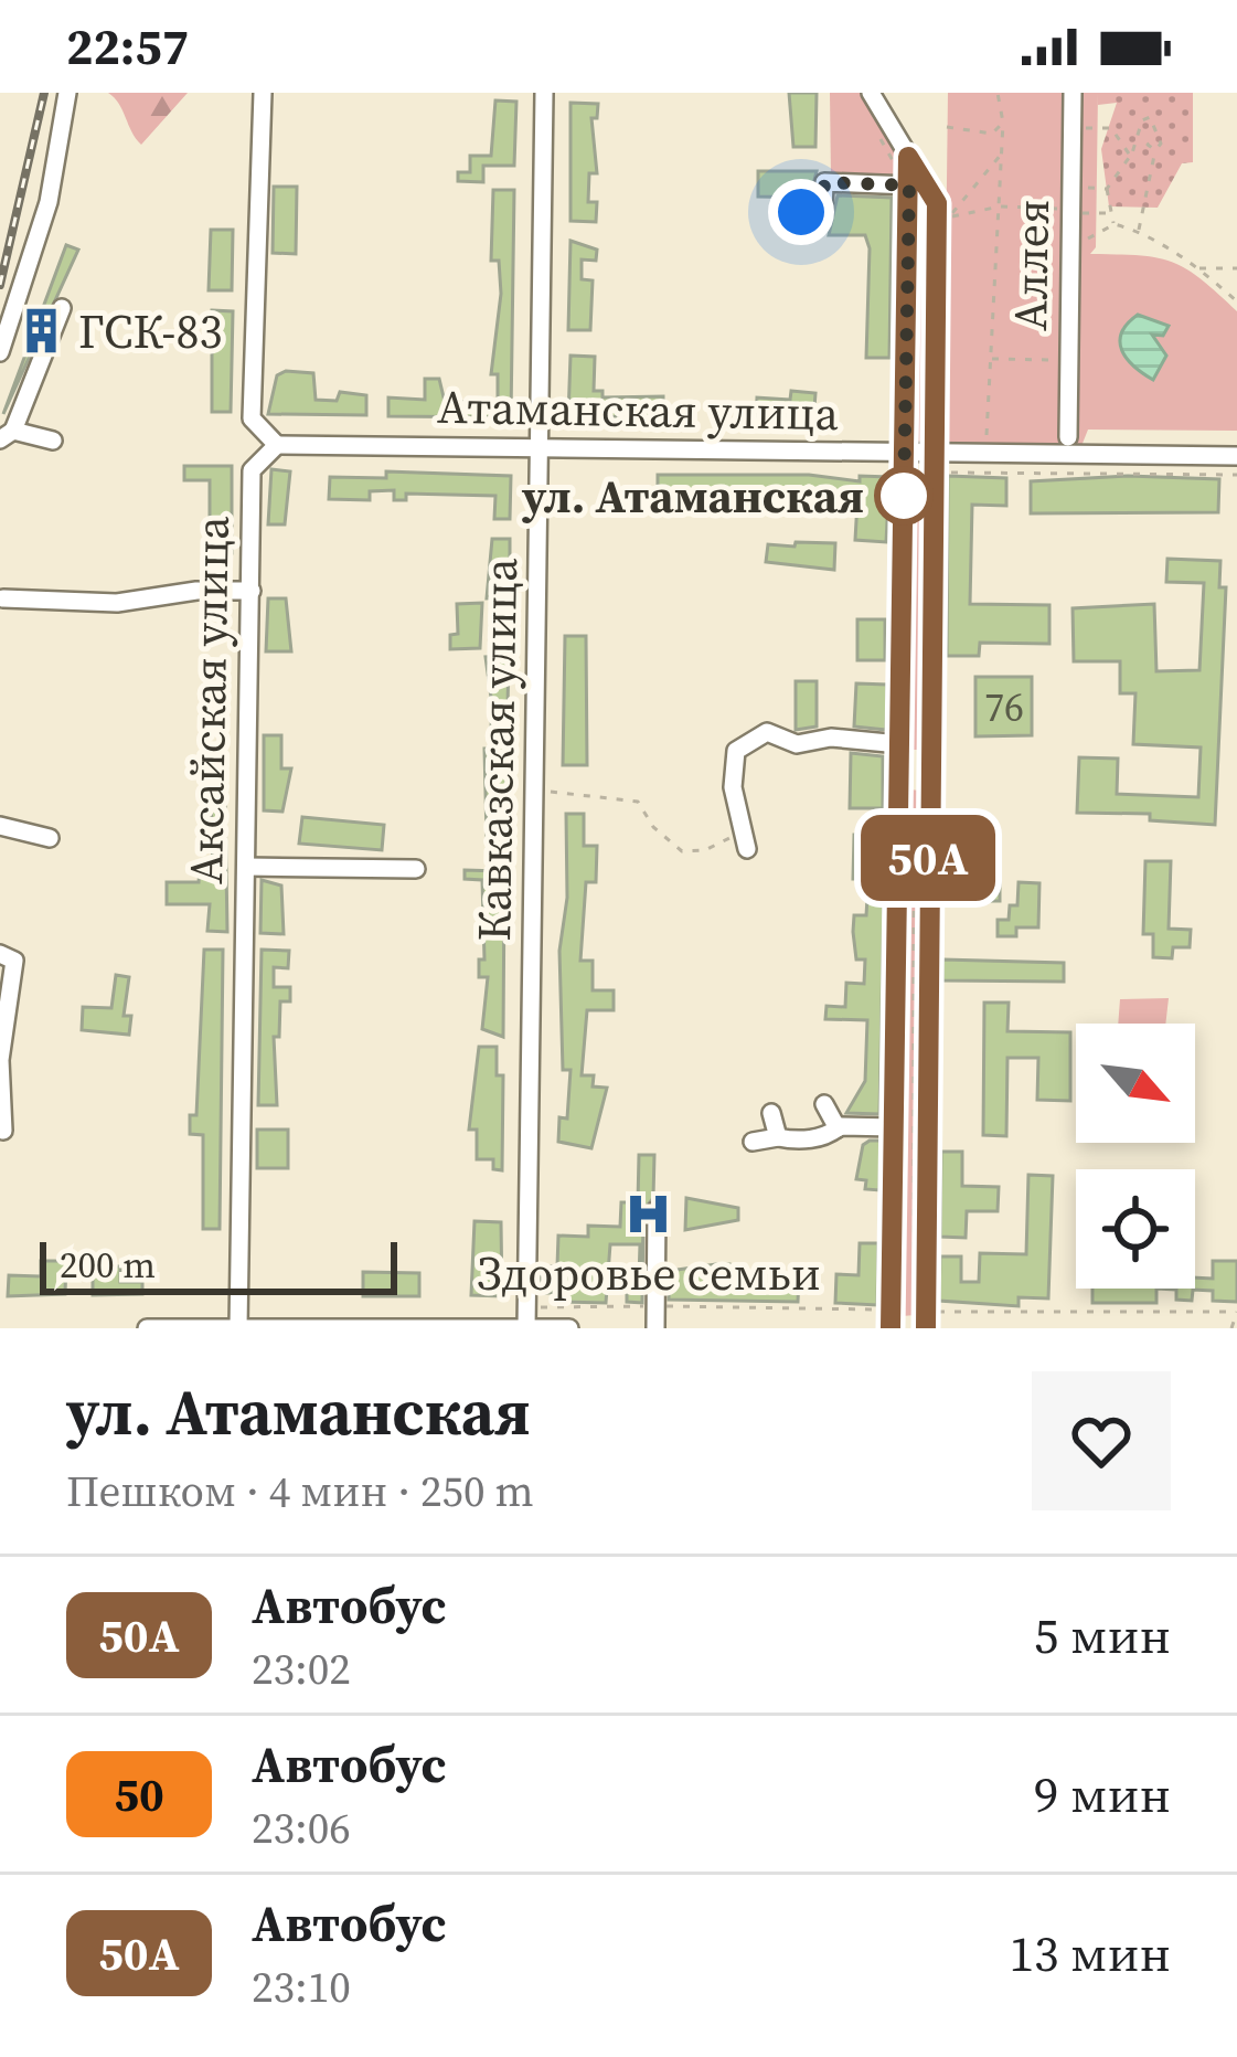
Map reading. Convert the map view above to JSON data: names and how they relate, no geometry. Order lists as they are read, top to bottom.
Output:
{
  "streets": {
    "street": [
      "Аллея",
      "Атаманская улица",
      "Аксайская улица",
      "Кавказская улица"
    ]
  },
  "crossings": [
    ["Атаманская улица", "Аксайская улица"],
    ["Атаманская улица", "Кавказская улица"]
  ],
  "places": {
    "building": ["ГСК-83"],
    "other": ["ул. Атаманская"],
    "hospital": ["Здоровье семьи"]
  },
  "lines": ["bus line 50А"],
  "house_numbers": ["76"],
  "scale_bar": "200 m",
  "north": "bottom right",
  "page": {
    "status": "22:57",
    "on_map": "50А",
    "scale": "200 m",
    "heading": ["ул. Атаманская", "Пешком · 4 мин · 250 m"],
    "list": [
      {
        "mark": "50А",
        "name": "Автобус",
        "note": "23:02",
        "value": "5 мин"
      },
      {
        "mark": "50",
        "name": "Автобус",
        "note": "23:06",
        "value": "9 мин"
      },
      {
        "mark": "50А",
        "name": "Автобус",
        "note": "23:10",
        "value": "13 мин"
      }
    ]
  }
}
